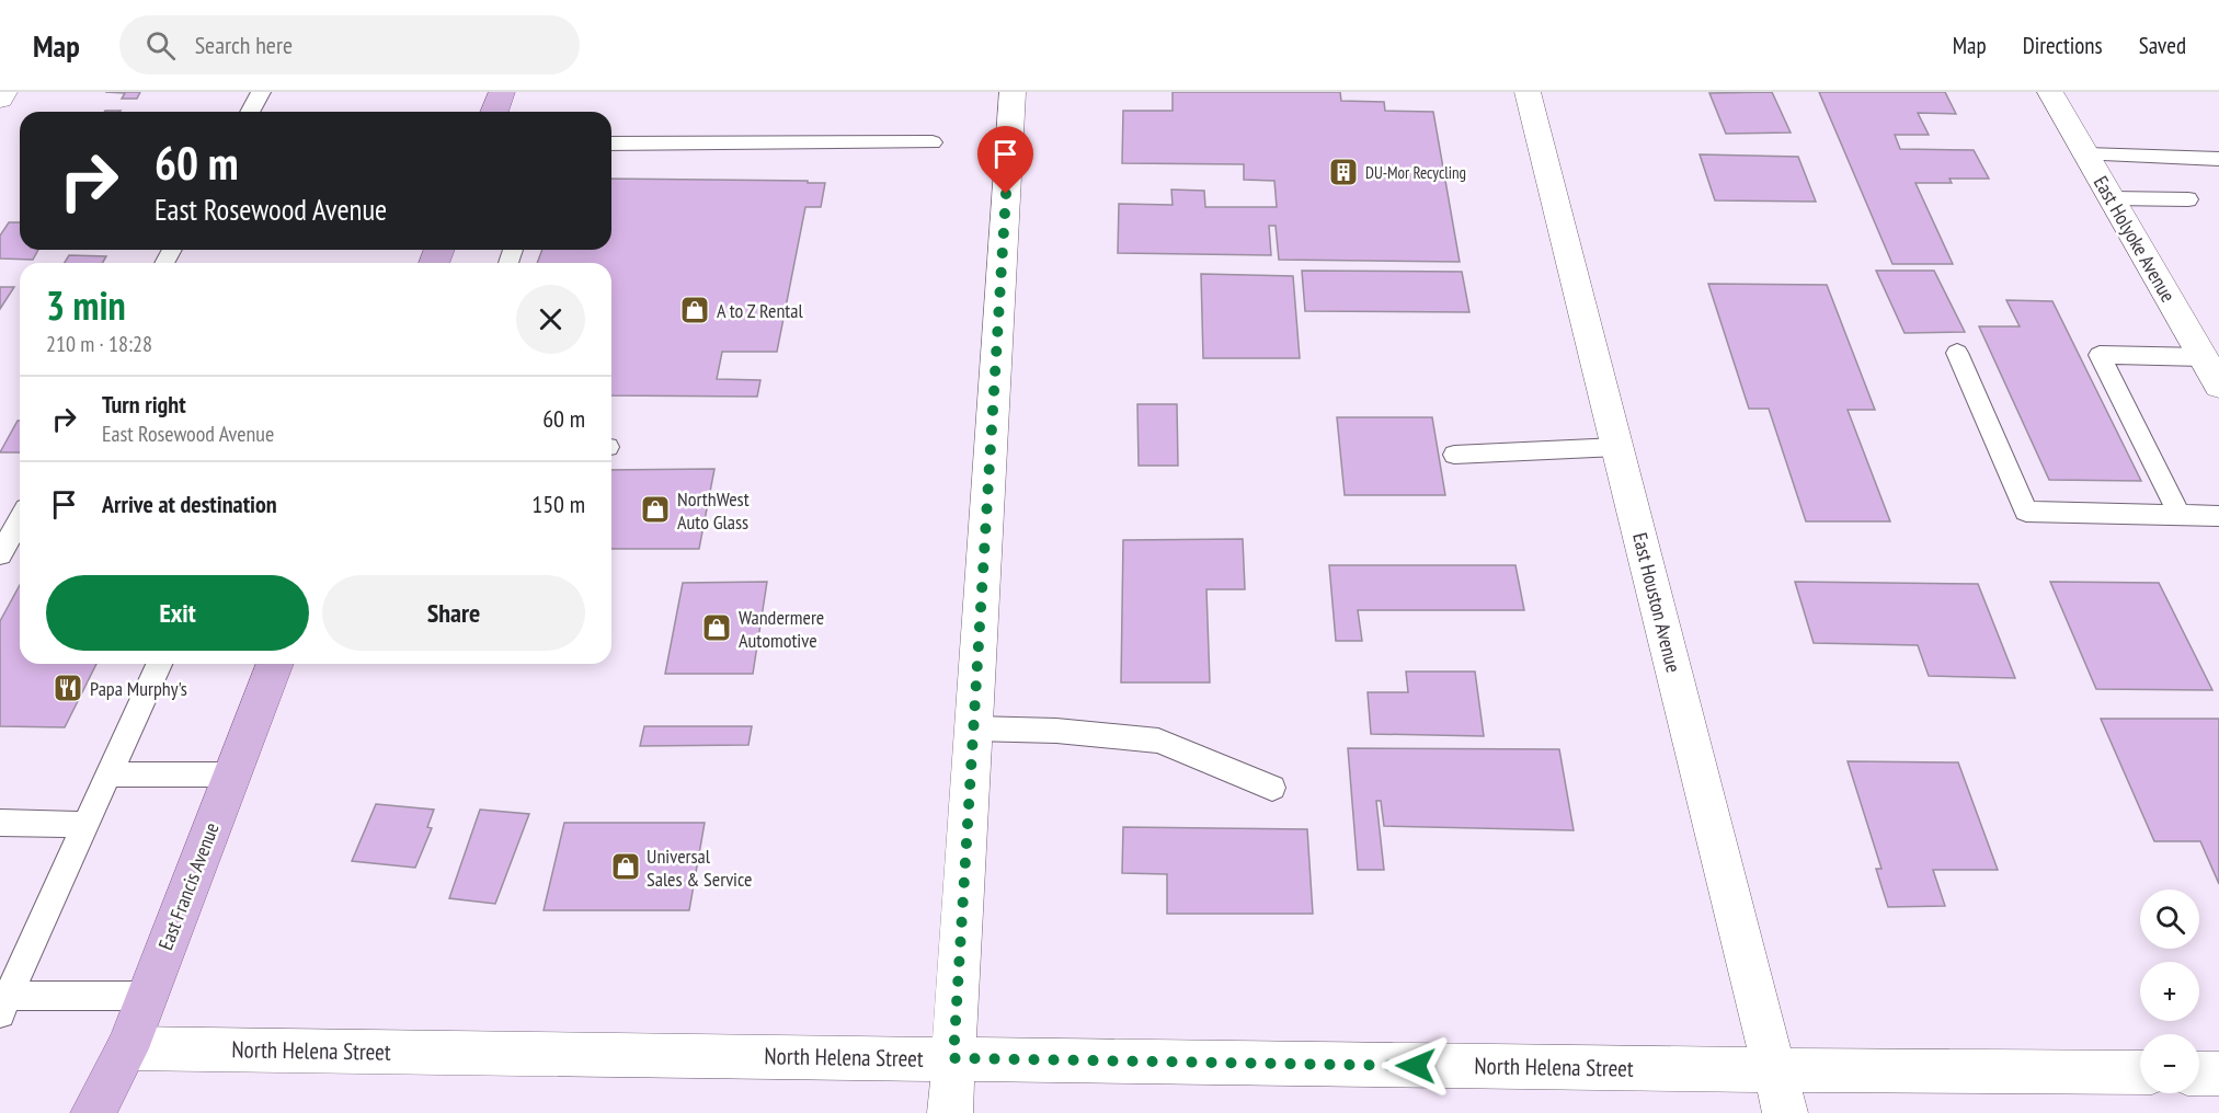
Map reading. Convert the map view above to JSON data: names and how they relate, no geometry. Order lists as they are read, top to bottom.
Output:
{
  "streets": {
    "main road": ["East Francis Avenue"],
    "street": ["East Holyoke Avenue", "East Houston Avenue", "North Helena Street"]
  },
  "crossings": [
    ["East Houston Avenue", "North Helena Street"],
    ["East Francis Avenue", "North Helena Street"]
  ],
  "places": {
    "building": ["DU-Mor Recycling"],
    "shop": [
      "A to Z Rental",
      "NorthWest Auto Glass",
      "Wandermere Automotive",
      "Universal Sales & Service"
    ],
    "restaurant": ["Papa Murphy's"]
  },
  "page": {
    "header": "Map",
    "search": "Search here",
    "nav": ["Map", "Directions", "Saved"],
    "turn": ["60 m", "East Rosewood Avenue"],
    "heading": ["3 min", "210 m · 18:28"],
    "list": [
      {
        "name": "Turn right",
        "note": "East Rosewood Avenue",
        "value": "60 m"
      },
      {
        "name": "Arrive at destination",
        "value": "150 m"
      }
    ],
    "buttons": ["Exit", "Share"],
    "map_buttons": ["+", "−"]
  }
}
